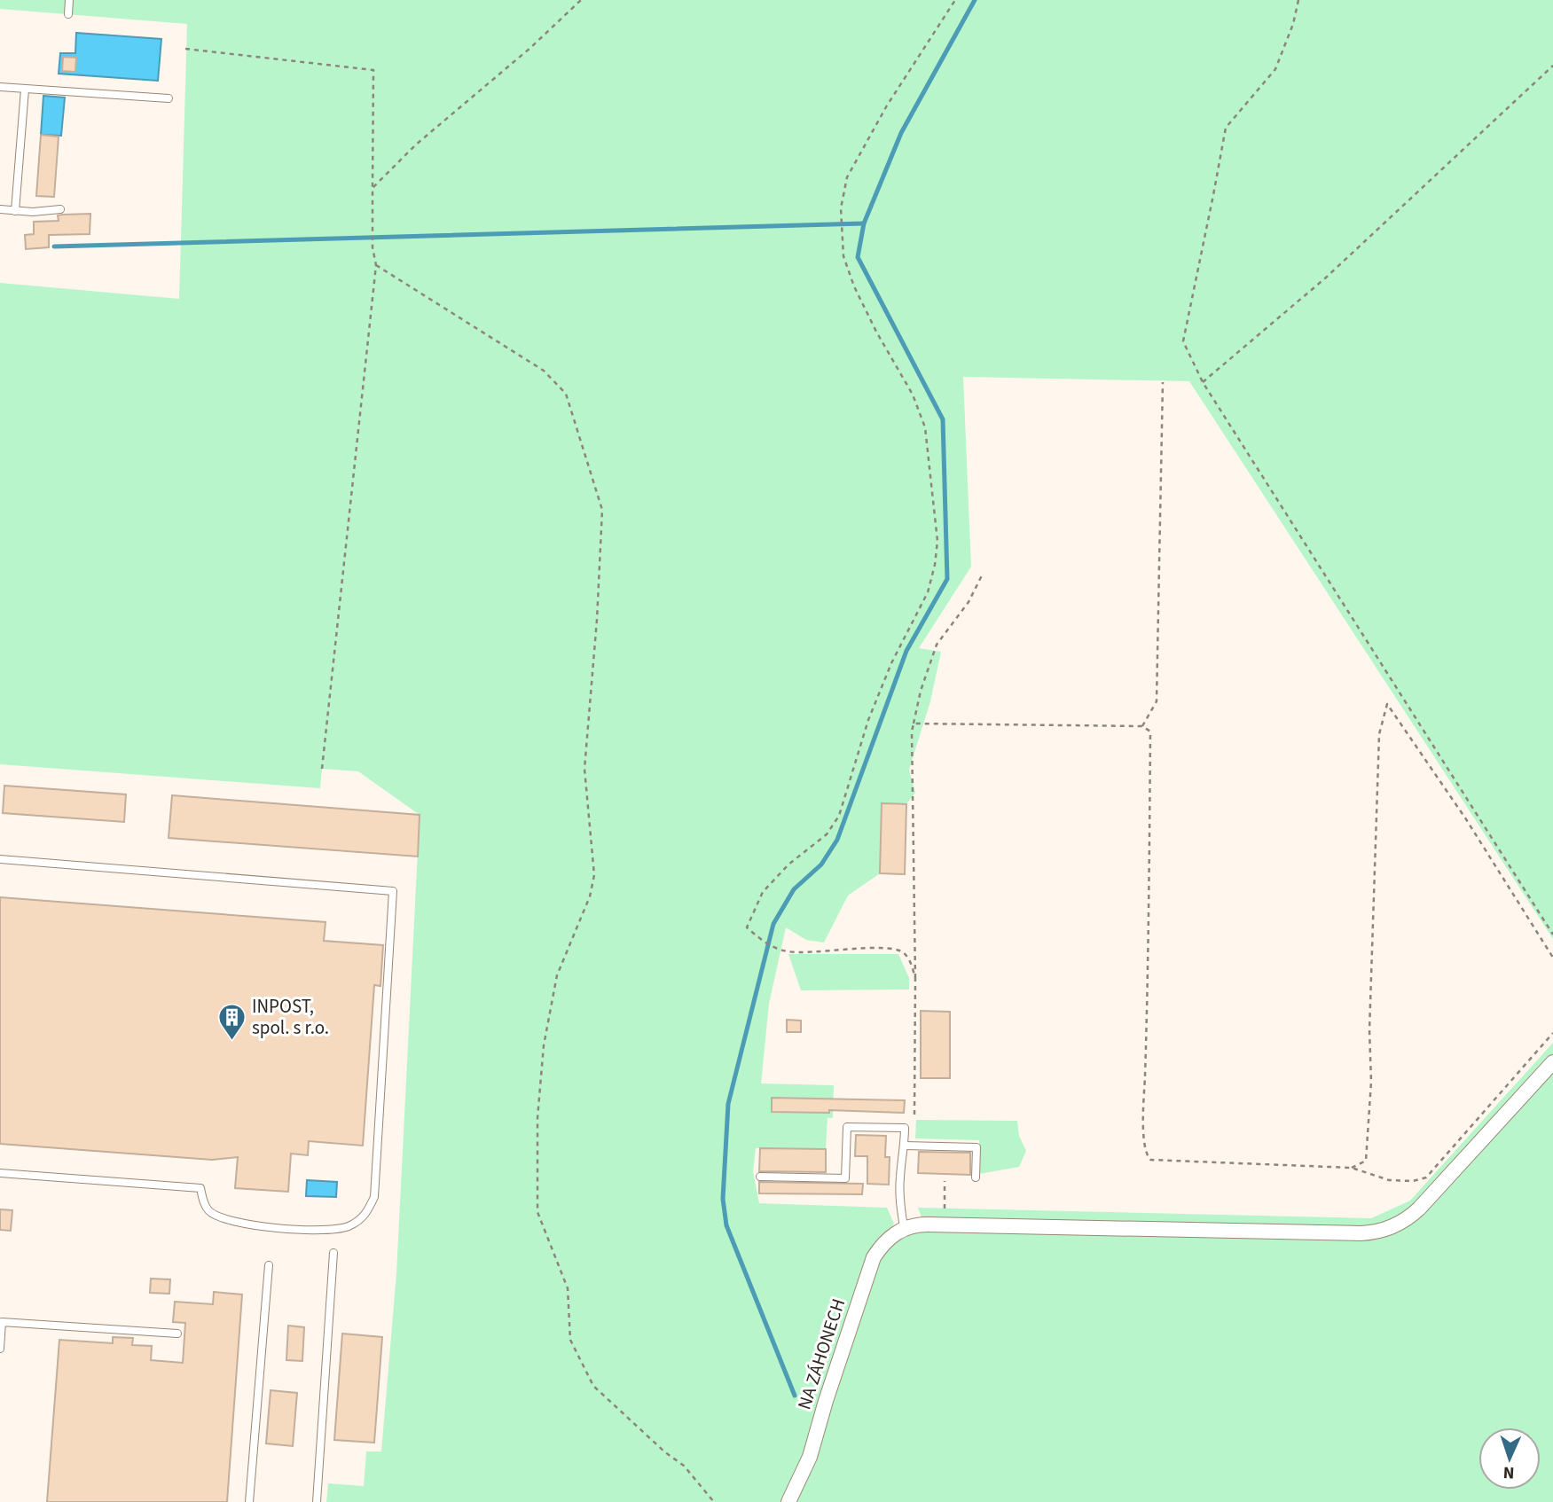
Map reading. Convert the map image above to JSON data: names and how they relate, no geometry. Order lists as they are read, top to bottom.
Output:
{
  "streets": {
    "street": ["NA ZÁHONECH"]
  },
  "places": {
    "building": ["INPOST, spol. s r.o."]
  },
  "north": "bottom"
}
